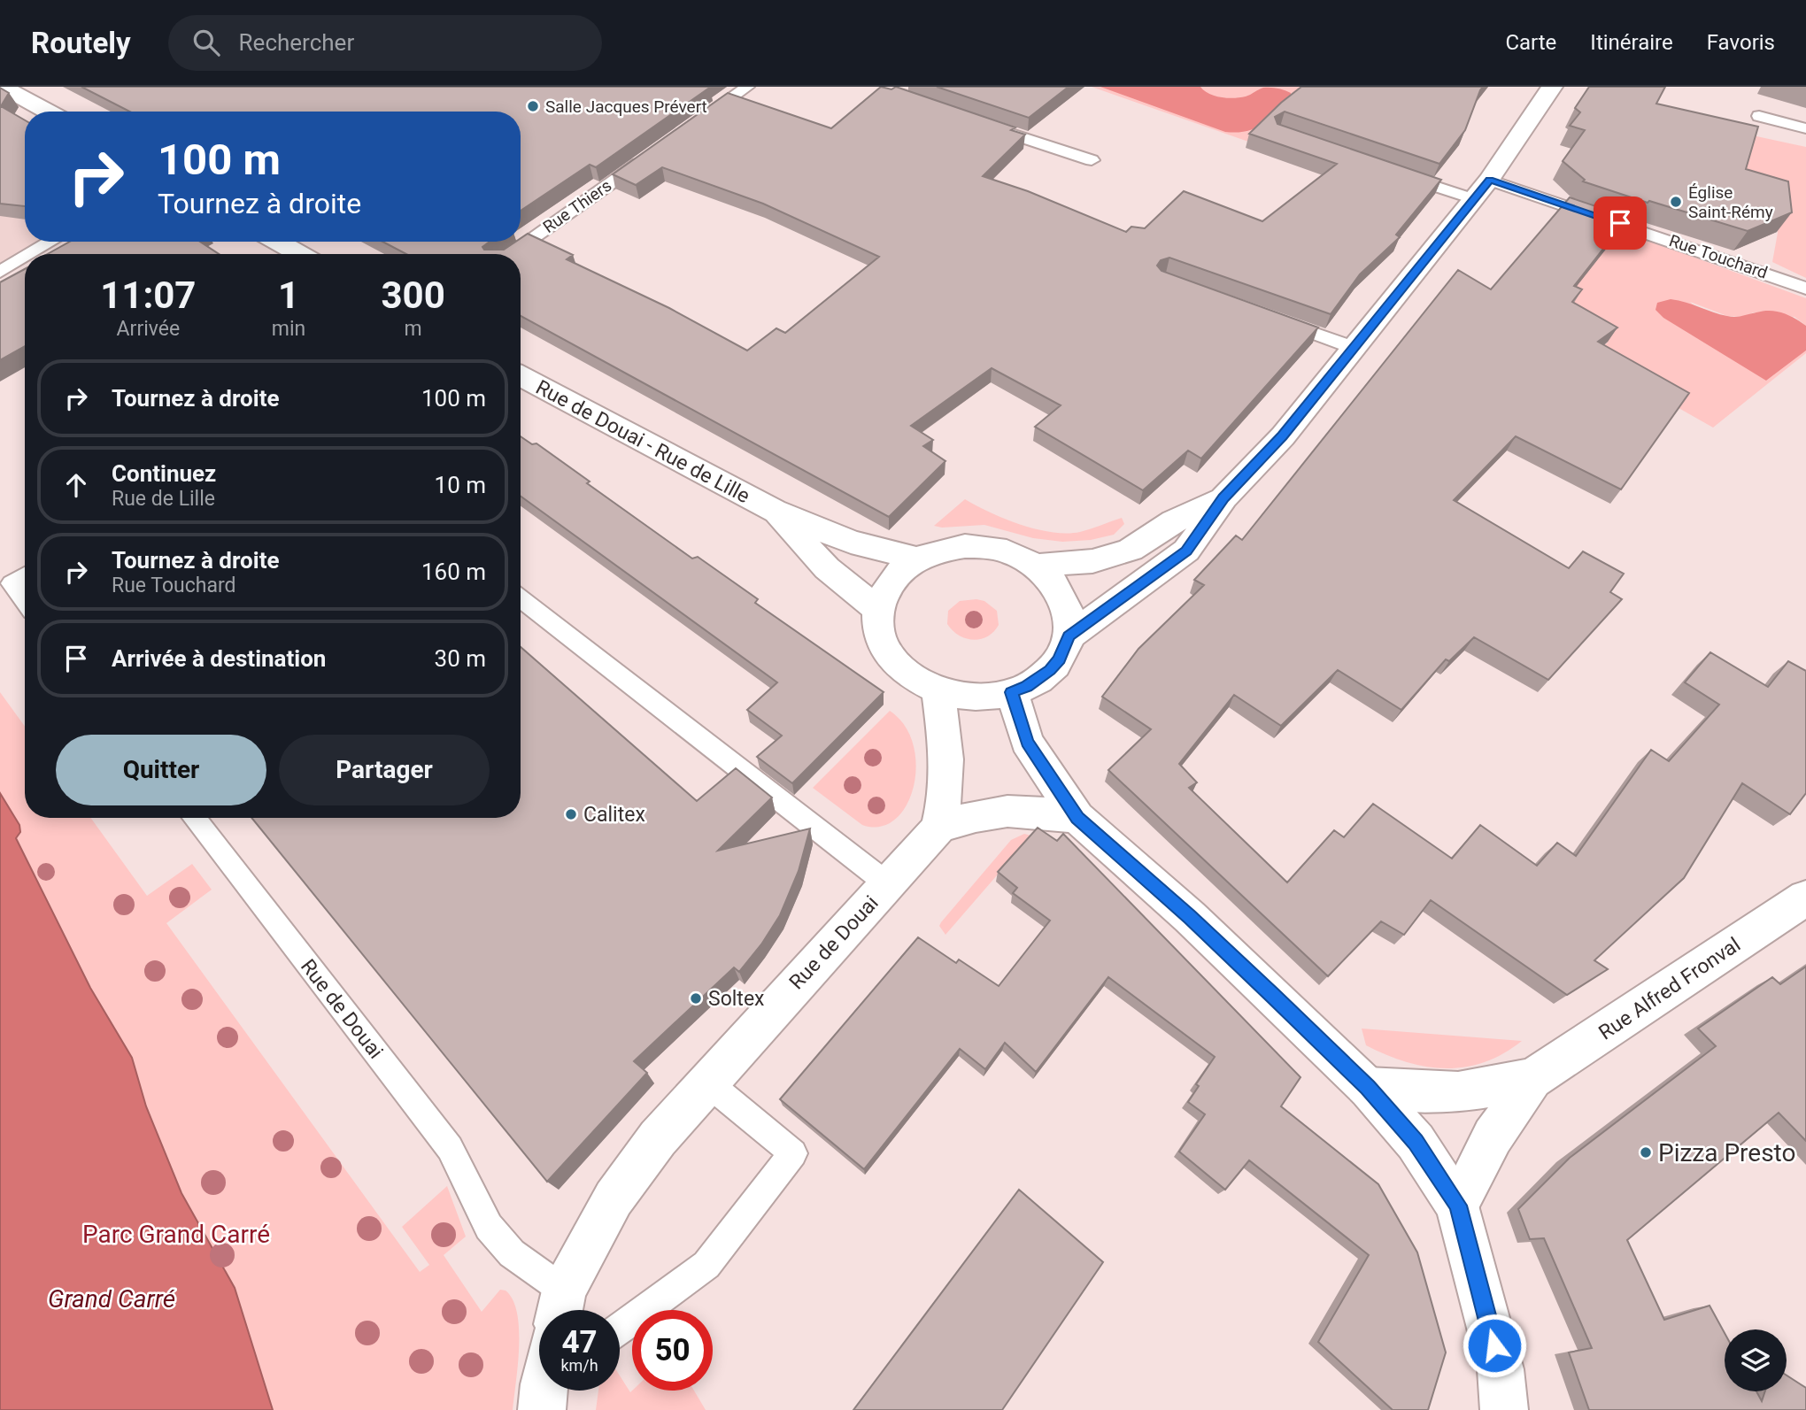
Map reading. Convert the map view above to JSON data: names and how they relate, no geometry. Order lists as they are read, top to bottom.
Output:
{
  "streets": {
    "main road": ["Rue de Douai - Rue de Lille", "Rue de Douai", "Rue Alfred Fronval"],
    "lane": ["Rue Thiers", "Rue Touchard"]
  },
  "crossings": [
    ["Rue de Douai - Rue de Lille", "Rue de Douai"]
  ],
  "water": ["Grand Carré"],
  "parks": ["Parc Grand Carré"],
  "places": [
    "Salle Jacques Prévert",
    "Église Saint-Rémy",
    "Calitex",
    "Soltex",
    "Pizza Presto"
  ],
  "page": {
    "header": "Routely",
    "search": "Rechercher",
    "nav": ["Carte", "Itinéraire", "Favoris"],
    "turn": ["100 m", "Tournez à droite"],
    "eta": [
      "11:07",
      "Arrivée",
      "1",
      "min",
      "300",
      "m"
    ],
    "list": [
      {
        "name": "Tournez à droite",
        "value": "100 m"
      },
      {
        "name": "Continuez",
        "note": "Rue de Lille",
        "value": "10 m"
      },
      {
        "name": "Tournez à droite",
        "note": "Rue Touchard",
        "value": "160 m"
      },
      {
        "name": "Arrivée à destination",
        "value": "30 m"
      }
    ],
    "buttons": ["Quitter", "Partager"],
    "speed": "47 km/h",
    "limit": "50"
  }
}
